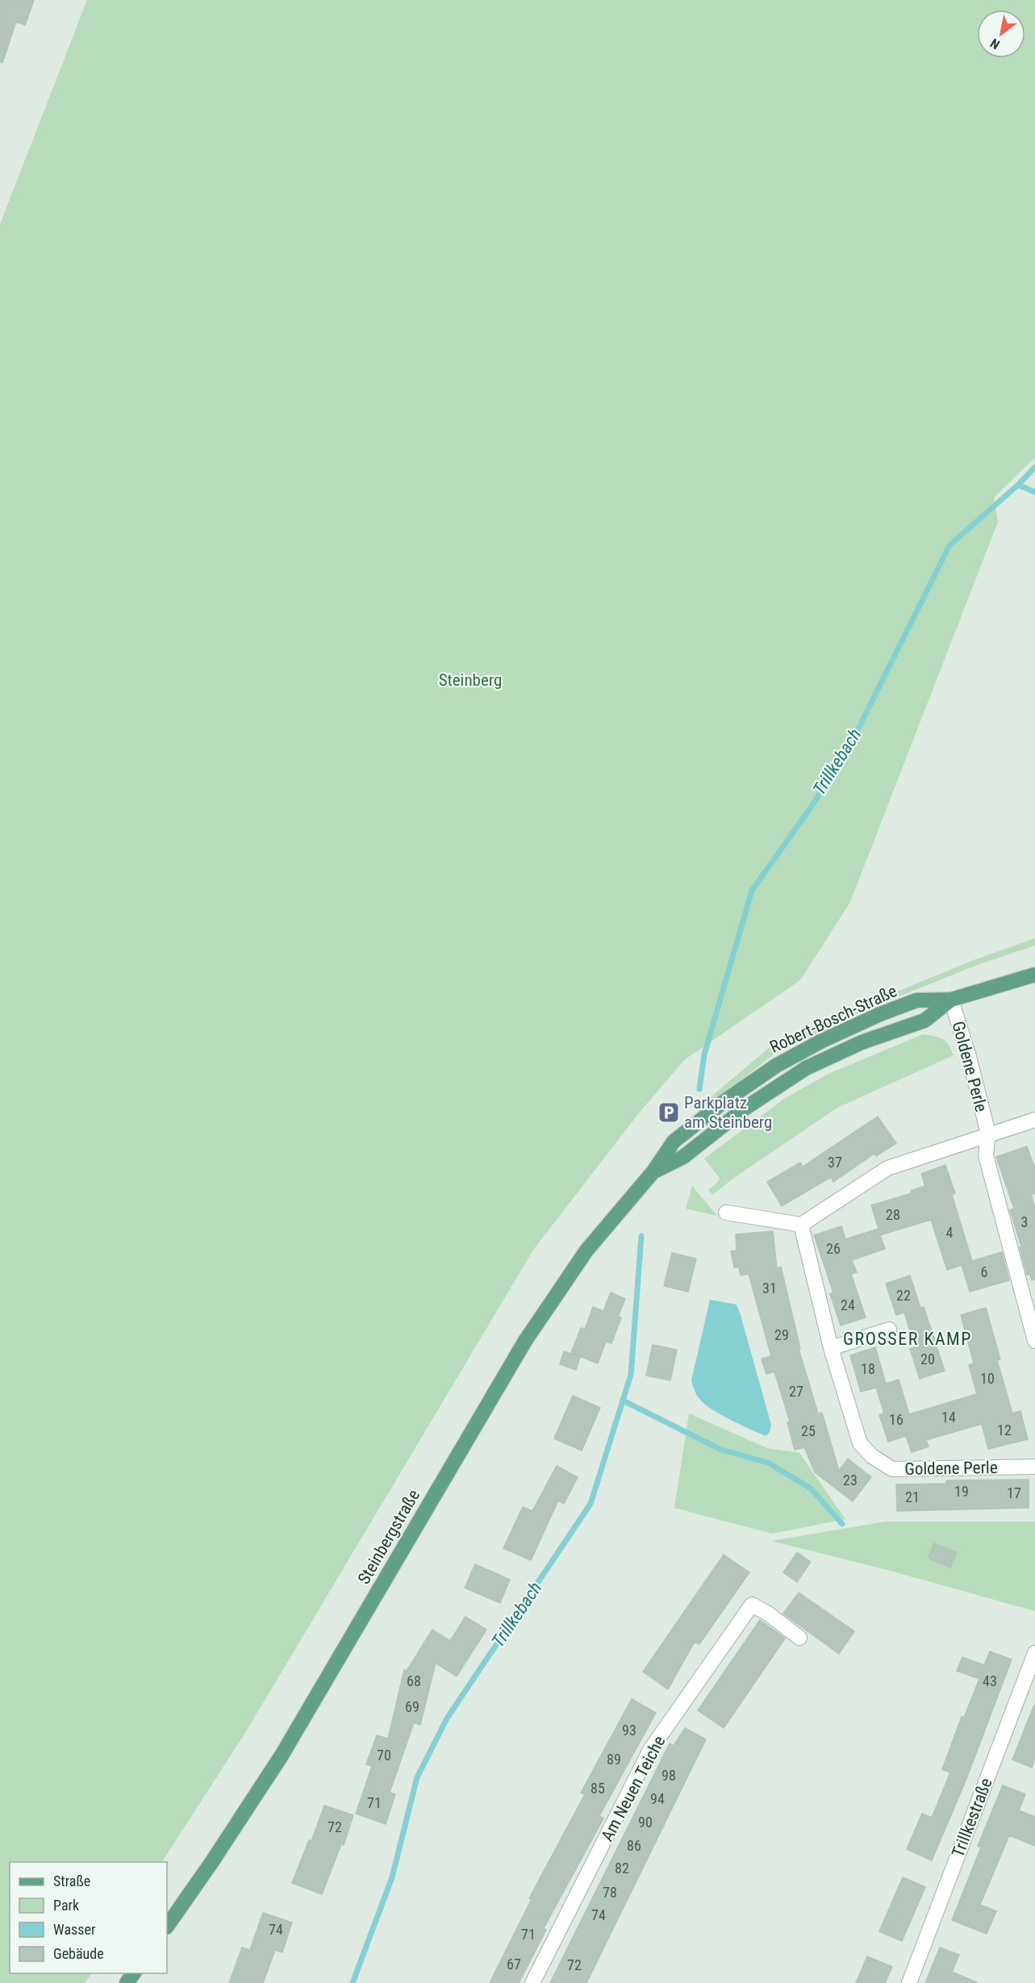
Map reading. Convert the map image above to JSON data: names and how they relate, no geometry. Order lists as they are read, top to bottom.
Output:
{
  "streets": {
    "main road": ["Robert-Bosch-Straße", "Steinbergstraße"],
    "street": ["Goldene Perle", "Am Neuen Teiche", "Trillkestraße"]
  },
  "crossings": [
    ["Robert-Bosch-Straße", "Goldene Perle"],
    ["Robert-Bosch-Straße", "Steinbergstraße"]
  ],
  "districts": ["GROSSER KAMP"],
  "water": ["Trillkebach"],
  "parks": ["Steinberg"],
  "places": {
    "parking": ["Parkplatz am Steinberg"]
  },
  "house_numbers": [
    "37",
    "28",
    "3",
    "4",
    "26",
    "6",
    "31",
    "22",
    "24",
    "29",
    "20",
    "18",
    "10",
    "27",
    "14",
    "16",
    "12",
    "25",
    "23",
    "19",
    "17",
    "21",
    "68",
    "43",
    "69",
    "93",
    "70",
    "89",
    "98",
    "85",
    "94",
    "71",
    "90",
    "72",
    "86",
    "82",
    "78",
    "74",
    "74",
    "71",
    "67",
    "72"
  ],
  "legend": [
    "Straße",
    "Park",
    "Wasser",
    "Gebäude"
  ],
  "north": "bottom left"
}
